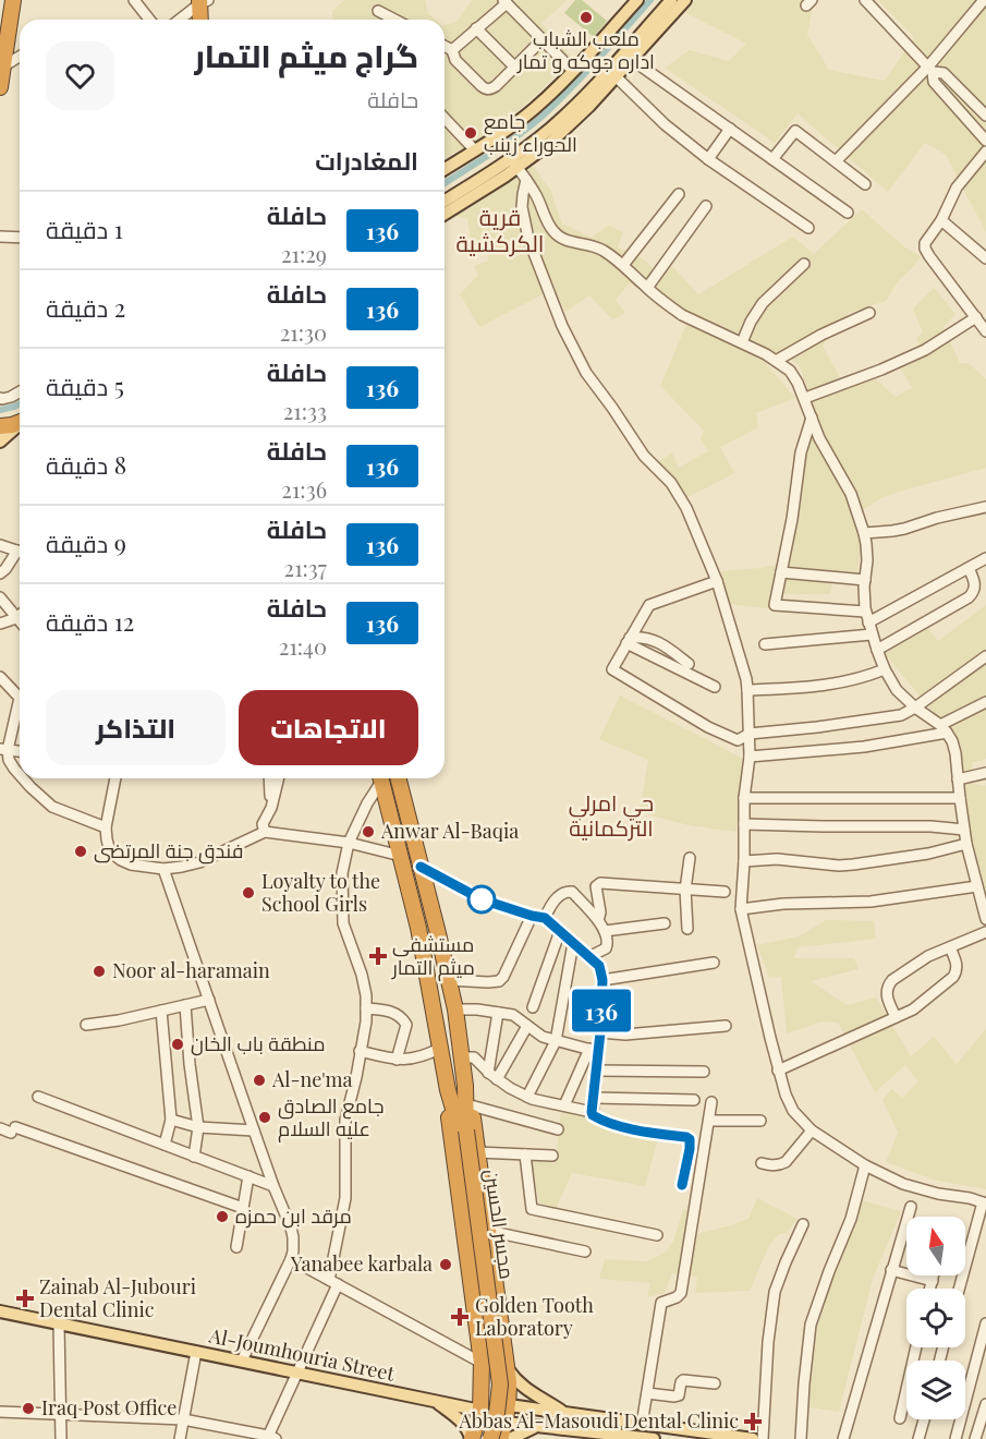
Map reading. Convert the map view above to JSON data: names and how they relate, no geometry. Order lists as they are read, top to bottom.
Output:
{
  "streets": {
    "highway": ["مجسر الحسين"],
    "main road": ["Al-Joumhouria Street"]
  },
  "districts": ["قرية الكركشية", "حي امرلي التركمانية"],
  "places": {
    "other": [
      "ملعب الشباب اداره جوكه و تمار",
      "جامع الحوراء زينب",
      "Anwar Al-Baqia",
      "فندق جنة المرتضى",
      "Loyalty to the School Girls",
      "Noor al-haramain",
      "منطقة باب الخان",
      "Al-ne'ma",
      "جامع الصادق عليه السلام",
      "مرقد ابن حمزه",
      "Yanabee karbala",
      "Iraq Post Office"
    ],
    "health": [
      "مستشفى ميثم التمار",
      "Zainab Al-Jubouri Dental Clinic",
      "Golden Tooth Laboratory",
      "Abbas Al-Masoudi Dental Clinic"
    ]
  },
  "lines": ["bus line 136"],
  "north": "top",
  "page": {
    "on_map": "136",
    "heading": [
      ["گراج ميثم التمار", "حافلة"],
      "المغادرات"
    ],
    "list": [
      {
        "mark": "136",
        "name": "حافلة",
        "note": "21:29",
        "value": "1 دقيقة"
      },
      {
        "mark": "136",
        "name": "حافلة",
        "note": "21:30",
        "value": "2 دقيقة"
      },
      {
        "mark": "136",
        "name": "حافلة",
        "note": "21:33",
        "value": "5 دقيقة"
      },
      {
        "mark": "136",
        "name": "حافلة",
        "note": "21:36",
        "value": "8 دقيقة"
      },
      {
        "mark": "136",
        "name": "حافلة",
        "note": "21:37",
        "value": "9 دقيقة"
      },
      {
        "mark": "136",
        "name": "حافلة",
        "note": "21:40",
        "value": "12 دقيقة"
      }
    ],
    "buttons": ["الاتجاهات", "التذاكر"]
  }
}
